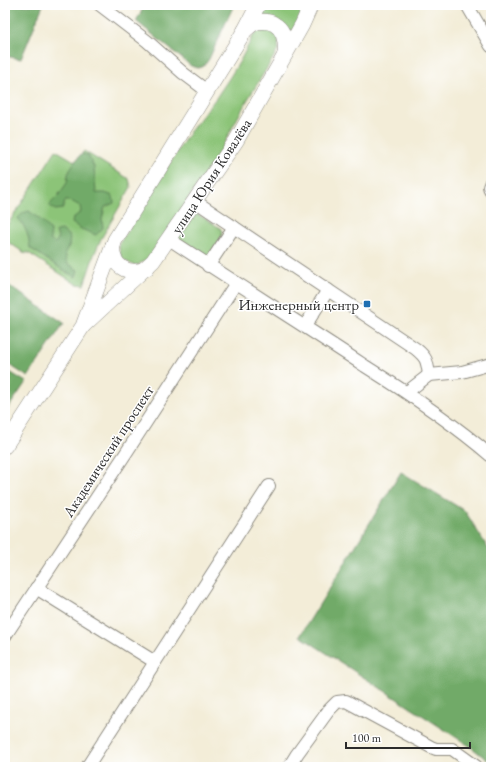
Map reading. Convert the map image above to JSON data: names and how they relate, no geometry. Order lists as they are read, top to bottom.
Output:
{
  "streets": {
    "main road": ["улица Юрия Ковалёва"],
    "street": ["Академический проспект"]
  },
  "places": {
    "transit": ["Инженерный центр"]
  },
  "scale_bar": "100 m"
}
